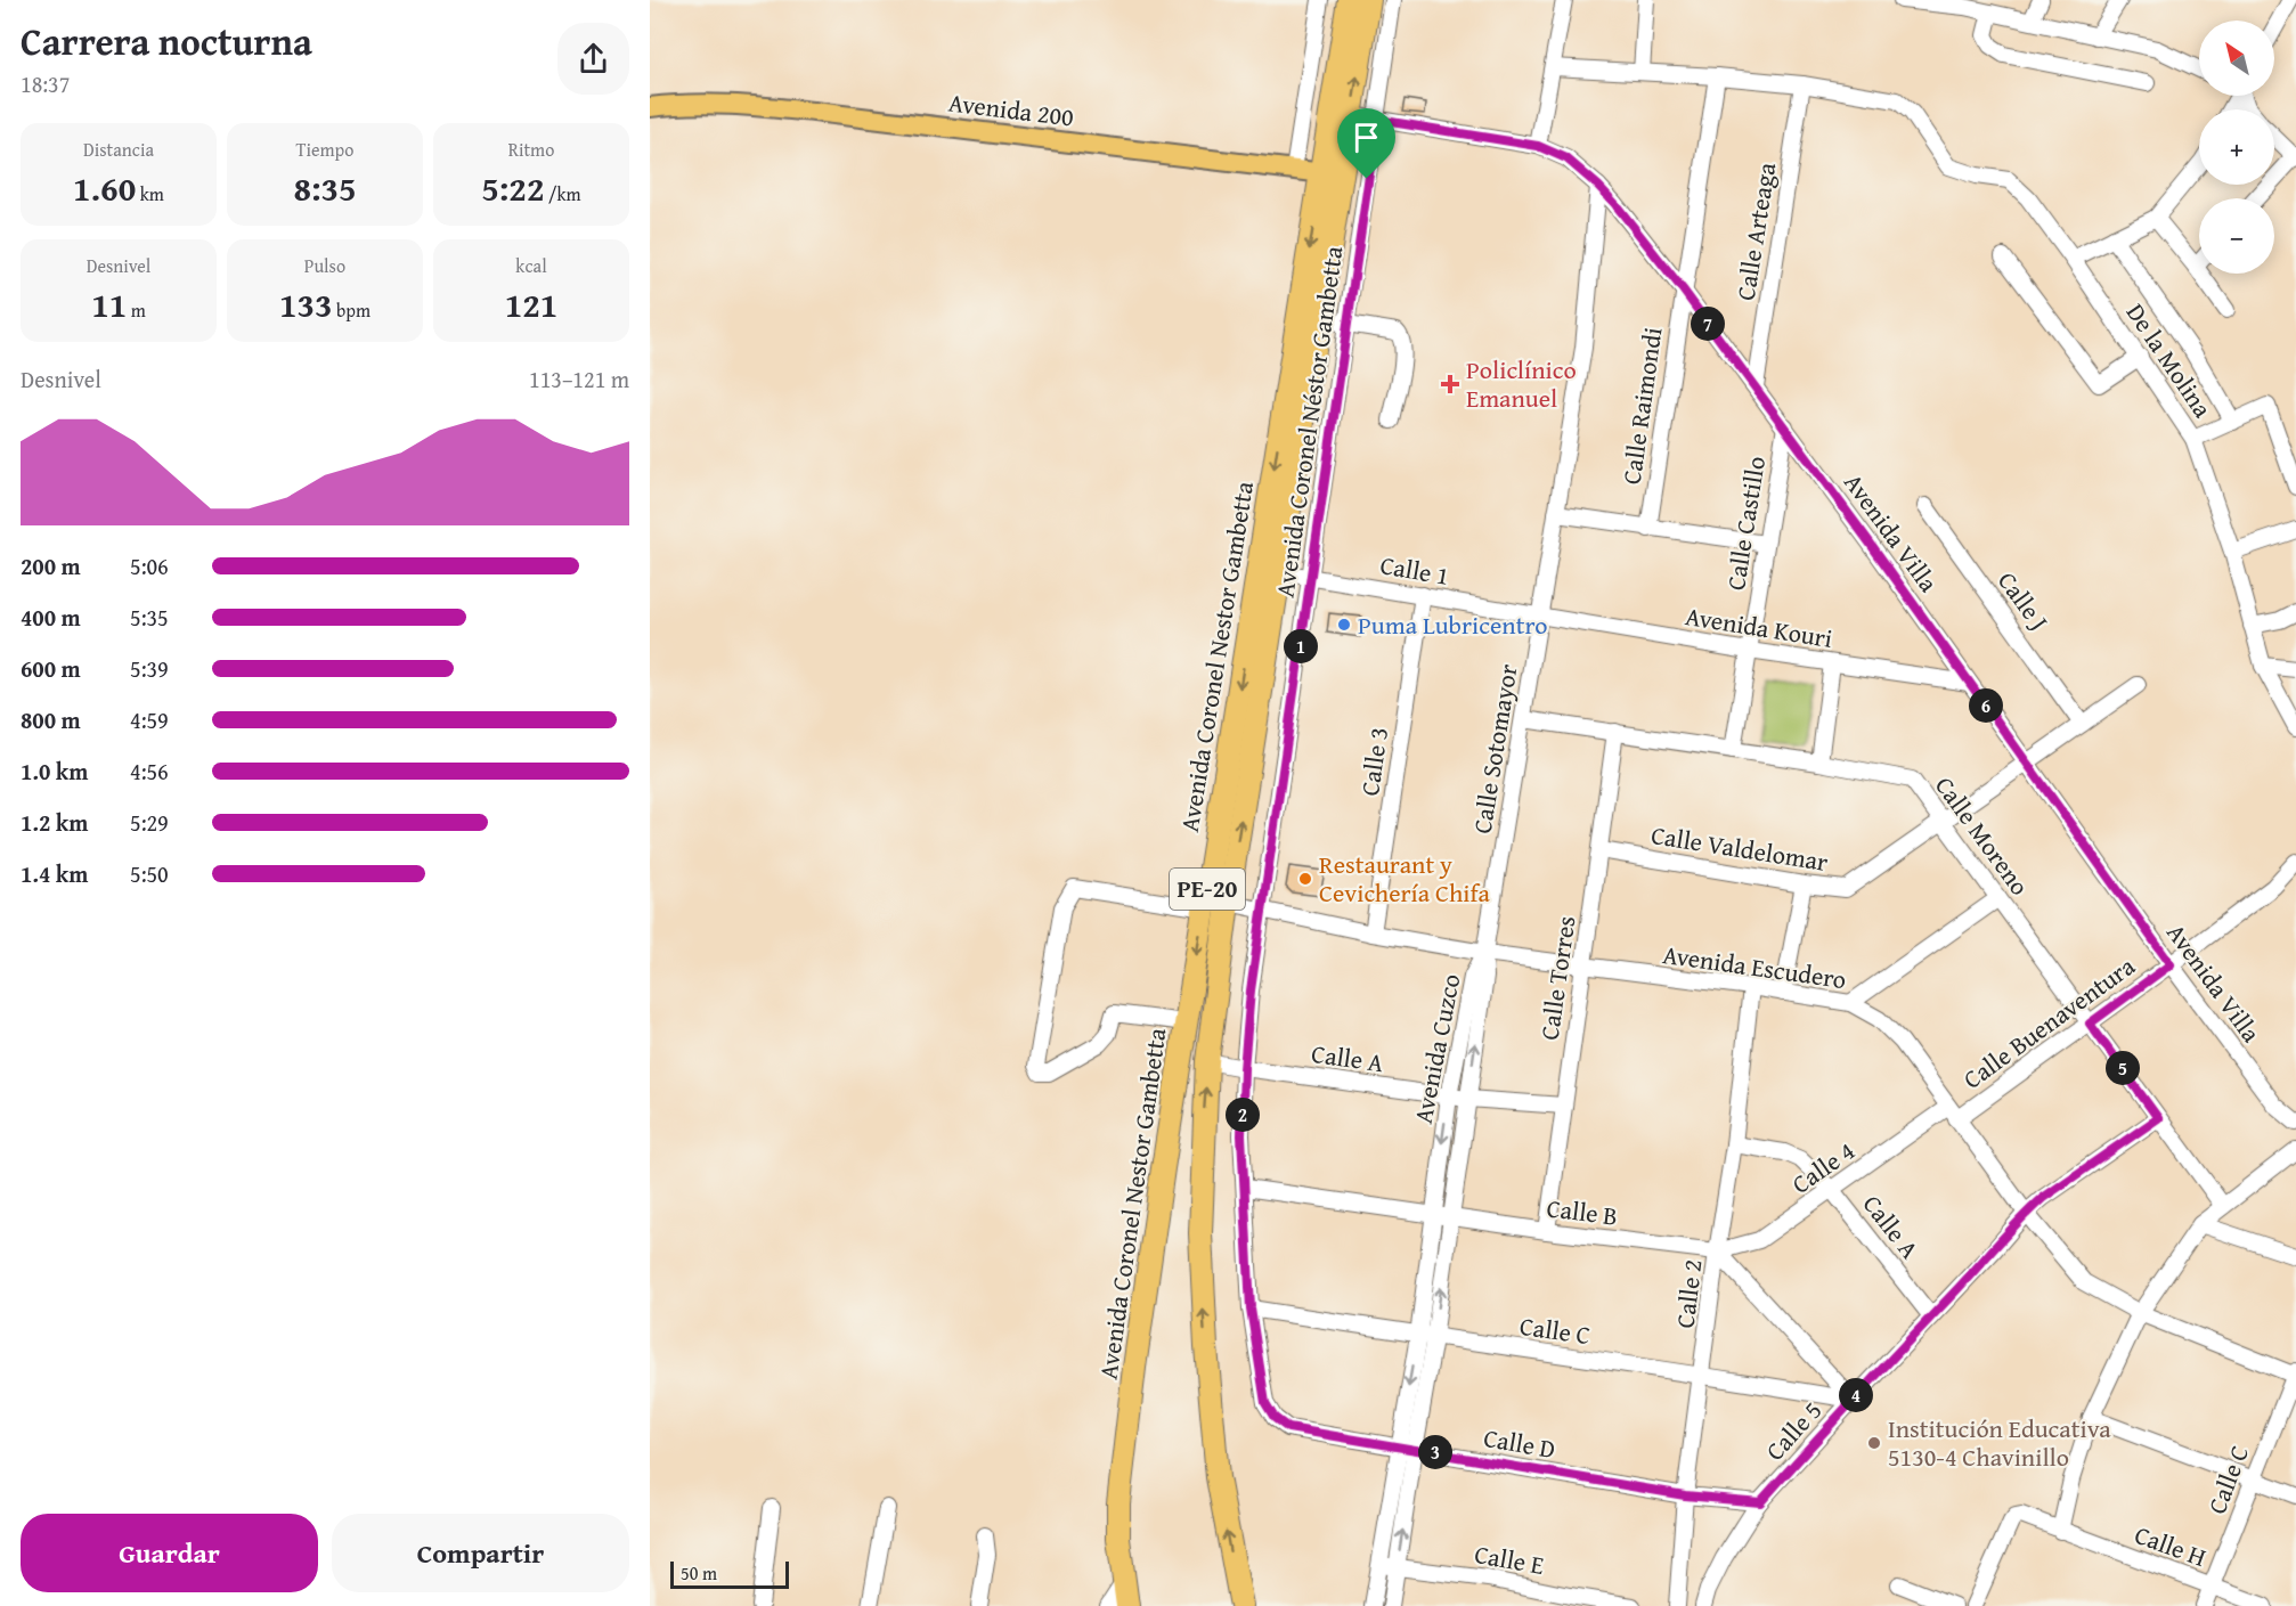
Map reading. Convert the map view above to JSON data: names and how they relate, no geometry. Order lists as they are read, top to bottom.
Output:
{
  "streets": {
    "highway": ["Avenida Coronel Nestor Gambetta", "PE-20"],
    "main road": ["Avenida 200"],
    "street": [
      "Calle Arteaga",
      "De la Molina",
      "Calle Raimondi",
      "Avenida Coronel Néstor Gambetta",
      "Calle Castillo",
      "Avenida Villa",
      "Calle 1",
      "Calle J",
      "Avenida Kouri",
      "Calle Sotomayor",
      "Calle 3",
      "Calle Moreno",
      "Calle Valdelomar",
      "Avenida Escudero",
      "Calle Torres",
      "Calle Buenaventura",
      "Avenida Cuzco",
      "Calle A",
      "Calle 4",
      "Calle B",
      "Calle 2",
      "Calle C",
      "Calle 5",
      "Calle D",
      "Calle H",
      "Calle E"
    ]
  },
  "crossings": [
    ["Avenida 200", "Avenida Coronel Néstor Gambetta"],
    ["Avenida 200", "Avenida Coronel Nestor Gambetta"],
    ["Calle Arteaga", "De la Molina"],
    ["Calle Arteaga", "Avenida Villa"],
    ["Calle Raimondi", "Avenida Villa"],
    ["Avenida Coronel Néstor Gambetta", "Avenida Villa"],
    ["Avenida Coronel Néstor Gambetta", "Calle 1"],
    ["Avenida Coronel Néstor Gambetta", "Avenida Escudero"],
    ["Avenida Coronel Néstor Gambetta", "Calle A"],
    ["Avenida Coronel Néstor Gambetta", "Calle B"],
    ["Avenida Coronel Néstor Gambetta", "Calle C"],
    ["Avenida Coronel Néstor Gambetta", "Calle D"],
    ["Calle Castillo", "Avenida Villa"],
    ["Calle Castillo", "Avenida Kouri"],
    ["Calle Castillo", "Calle Moreno"],
    ["Avenida Villa", "Avenida Kouri"],
    ["Avenida Villa", "Avenida Coronel Nestor Gambetta"],
    ["Avenida Villa", "Calle Sotomayor"],
    ["Avenida Villa", "Calle Valdelomar"],
    ["Avenida Villa", "Calle Buenaventura"],
    ["Calle 1", "Avenida Kouri"],
    ["Calle 1", "Avenida Coronel Nestor Gambetta"],
    ["Calle 1", "Calle Sotomayor"],
    ["Calle 1", "Calle 3"],
    ["Calle J", "Calle Valdelomar"],
    ["Avenida Kouri", "Calle Sotomayor"],
    ["Avenida Coronel Nestor Gambetta", "Avenida Escudero"],
    ["Avenida Coronel Nestor Gambetta", "Calle A"],
    ["Calle Sotomayor", "Calle Moreno"],
    ["Calle Sotomayor", "Avenida Escudero"],
    ["Calle Sotomayor", "Avenida Cuzco"],
    ["Calle 3", "Avenida Escudero"],
    ["Calle Moreno", "Calle Valdelomar"],
    ["Calle Moreno", "Calle Torres"],
    ["Calle Moreno", "Calle Buenaventura"],
    ["Calle Moreno", "Calle 5"],
    ["Calle Valdelomar", "Calle Torres"],
    ["Avenida Escudero", "Calle Torres"],
    ["Avenida Escudero", "Calle Buenaventura"],
    ["Avenida Escudero", "Avenida Cuzco"],
    ["Avenida Escudero", "Calle 4"],
    ["Avenida Escudero", "Calle 2"],
    ["Avenida Escudero", "Calle C"],
    ["Avenida Escudero", "Calle 5"],
    ["Calle Torres", "Calle A"],
    ["Calle Torres", "Calle B"],
    ["Calle Buenaventura", "Calle 4"],
    ["Avenida Cuzco", "Calle A"],
    ["Avenida Cuzco", "Calle B"],
    ["Avenida Cuzco", "Calle C"],
    ["Avenida Cuzco", "Calle D"],
    ["Avenida Cuzco", "Calle E"],
    ["Calle A", "Calle 4"],
    ["Calle A", "Calle 2"],
    ["Calle A", "Calle 5"],
    ["Calle 4", "Calle B"],
    ["Calle 4", "Calle 2"],
    ["Calle B", "Calle 2"],
    ["Calle 2", "Calle C"],
    ["Calle 2", "Calle D"],
    ["Calle C", "Calle 5"],
    ["Calle C", "Calle H"],
    ["Calle 5", "Calle D"]
  ],
  "places": {
    "health": ["Policlínico Emanuel"],
    "other": ["Puma Lubricentro", "Restaurant y Cevichería Chifa", "Institución Educativa 5130-4 Chavinillo"]
  },
  "scale_bar": "50 m",
  "north": "top left",
  "page": {
    "heading": ["Carrera nocturna", "18:37"],
    "map_buttons": ["+", "−"],
    "stats": [
      ["Distancia", "1.60 km"],
      ["Tiempo", "8:35"],
      ["Ritmo", "5:22 /km"],
      ["Desnivel", "11 m"],
      ["Pulso", "133 bpm"],
      ["kcal", "121"]
    ],
    "pins": [
      "7",
      "1",
      "6",
      "5",
      "2",
      "4",
      "3"
    ],
    "chart": ["Desnivel", "113–121 m"],
    "list": [
      {
        "name": "200 m",
        "note": "5:06"
      },
      {
        "name": "400 m",
        "note": "5:35"
      },
      {
        "name": "600 m",
        "note": "5:39"
      },
      {
        "name": "800 m",
        "note": "4:59"
      },
      {
        "name": "1.0 km",
        "note": "4:56"
      },
      {
        "name": "1.2 km",
        "note": "5:29"
      },
      {
        "name": "1.4 km",
        "note": "5:50"
      }
    ],
    "buttons": ["Guardar", "Compartir"],
    "scale": "50 m"
  }
}
